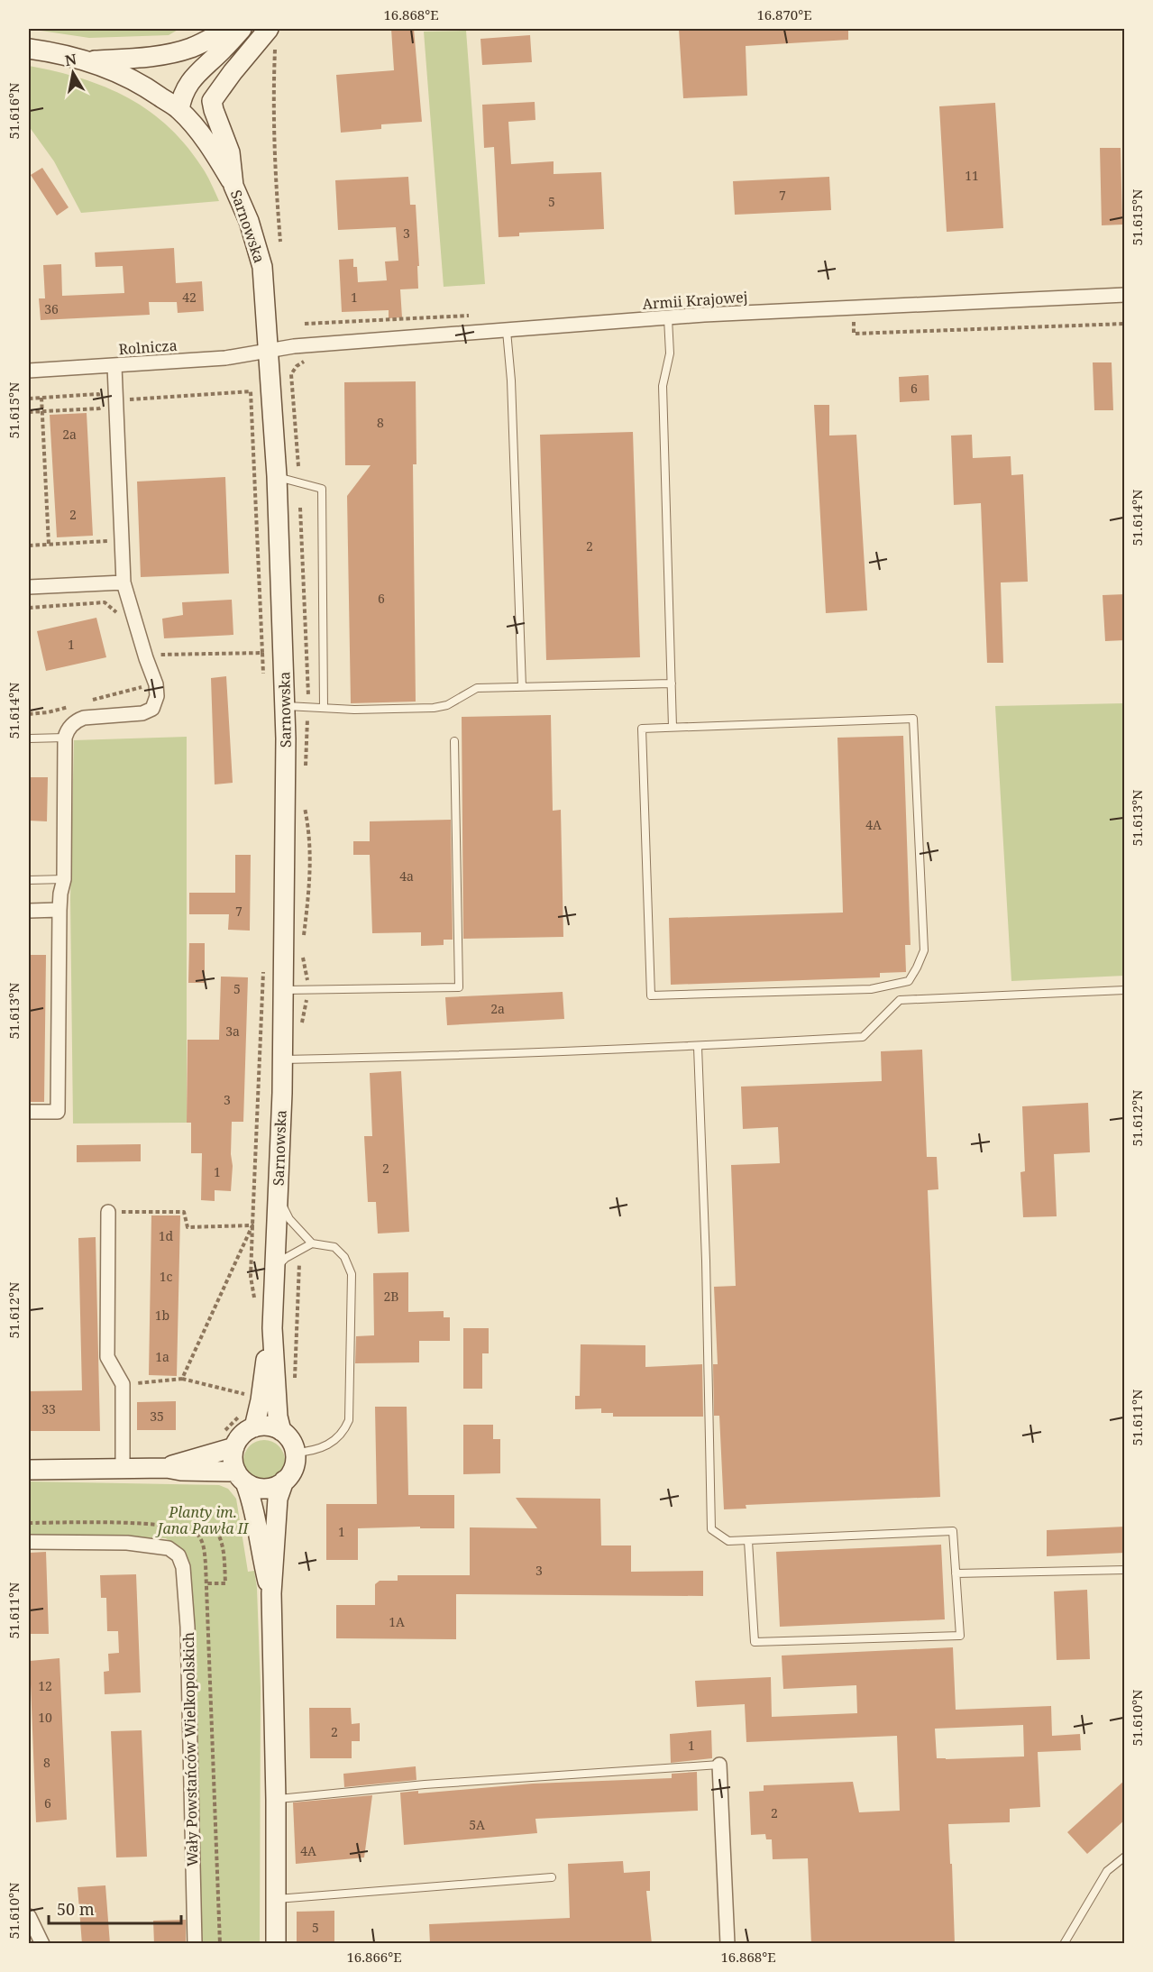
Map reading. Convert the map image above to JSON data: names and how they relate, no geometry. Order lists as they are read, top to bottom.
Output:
{
  "streets": {
    "main road": ["Sarnowska"],
    "street": ["Armii Krajowej", "Rolnicza", "Wały Powstańców Wielkopolskich"]
  },
  "crossings": [
    ["Sarnowska", "Armii Krajowej"],
    ["Sarnowska", "Rolnicza"],
    ["Armii Krajowej", "Rolnicza"]
  ],
  "parks": ["Planty im. Jana Pawła II"],
  "house_numbers": [
    "11",
    "7",
    "5",
    "3",
    "42",
    "1",
    "36",
    "6",
    "8",
    "2a",
    "2",
    "2",
    "6",
    "1",
    "4A",
    "4a",
    "7",
    "5",
    "2a",
    "3a",
    "3",
    "2",
    "1",
    "1d",
    "1c",
    "2B",
    "1b",
    "1a",
    "33",
    "35",
    "1",
    "3",
    "1A",
    "12",
    "10",
    "2",
    "1",
    "8",
    "6",
    "2",
    "5A",
    "4A",
    "5"
  ],
  "scale_bar": "50 m",
  "north": "top",
  "coordinates": [
    "16.868°E",
    "16.870°E",
    "51.616°N",
    "51.615°N",
    "51.614°N",
    "51.613°N",
    "51.612°N",
    "51.611°N",
    "51.610°N",
    "16.866°E"
  ]
}
